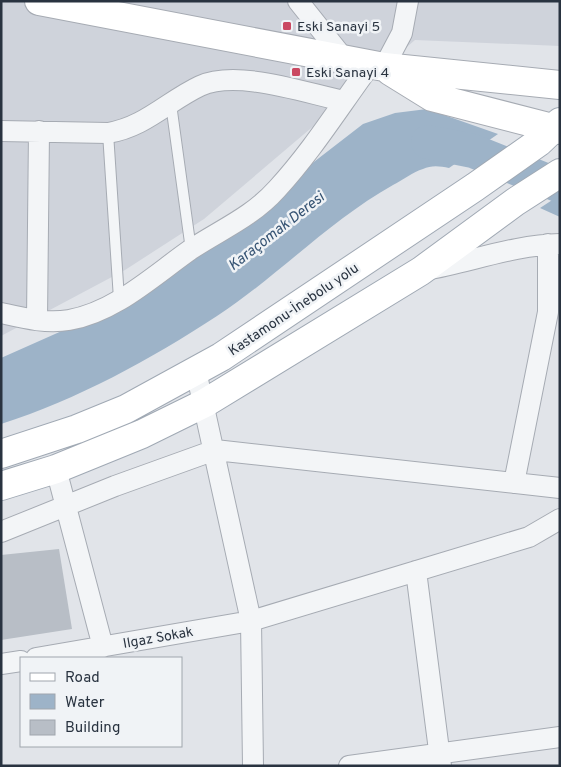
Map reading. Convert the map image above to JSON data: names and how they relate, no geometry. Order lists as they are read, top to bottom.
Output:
{
  "streets": {
    "main road": ["Kastamonu-İnebolu yolu"],
    "street": ["Ilgaz Sokak"]
  },
  "water": ["Karaçomak Deresi"],
  "places": {
    "transit": ["Eski Sanayi 5", "Eski Sanayi 4"]
  },
  "legend": ["Road", "Water", "Building"]
}
